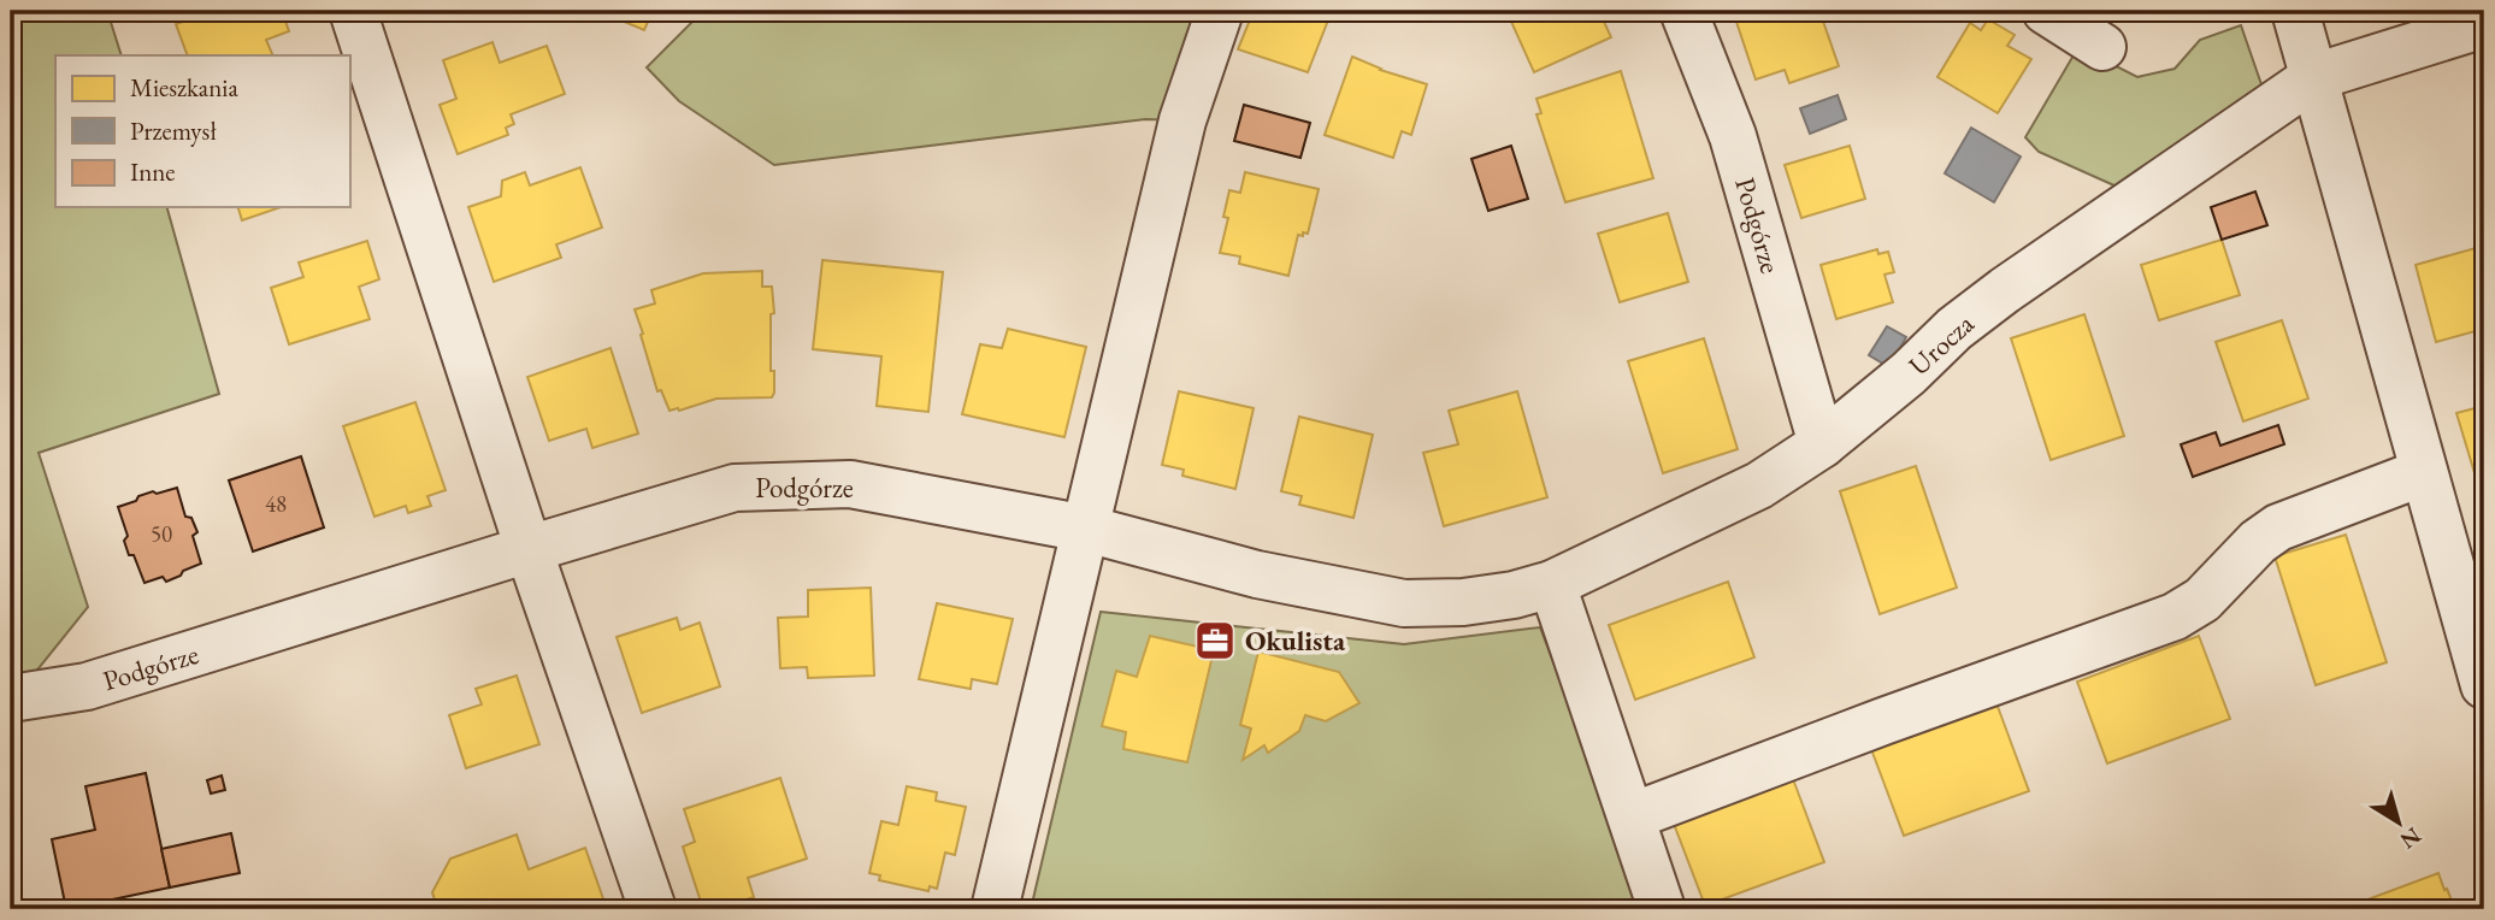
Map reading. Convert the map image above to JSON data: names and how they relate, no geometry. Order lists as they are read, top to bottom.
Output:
{
  "streets": {
    "street": ["Podgórze", "Urocza"]
  },
  "crossings": [
    ["Podgórze", "Urocza"]
  ],
  "places": {
    "office": ["Okulista"]
  },
  "house_numbers": ["48", "50"],
  "legend": ["Mieszkania", "Przemysł", "Inne"],
  "north": "bottom right"
}
